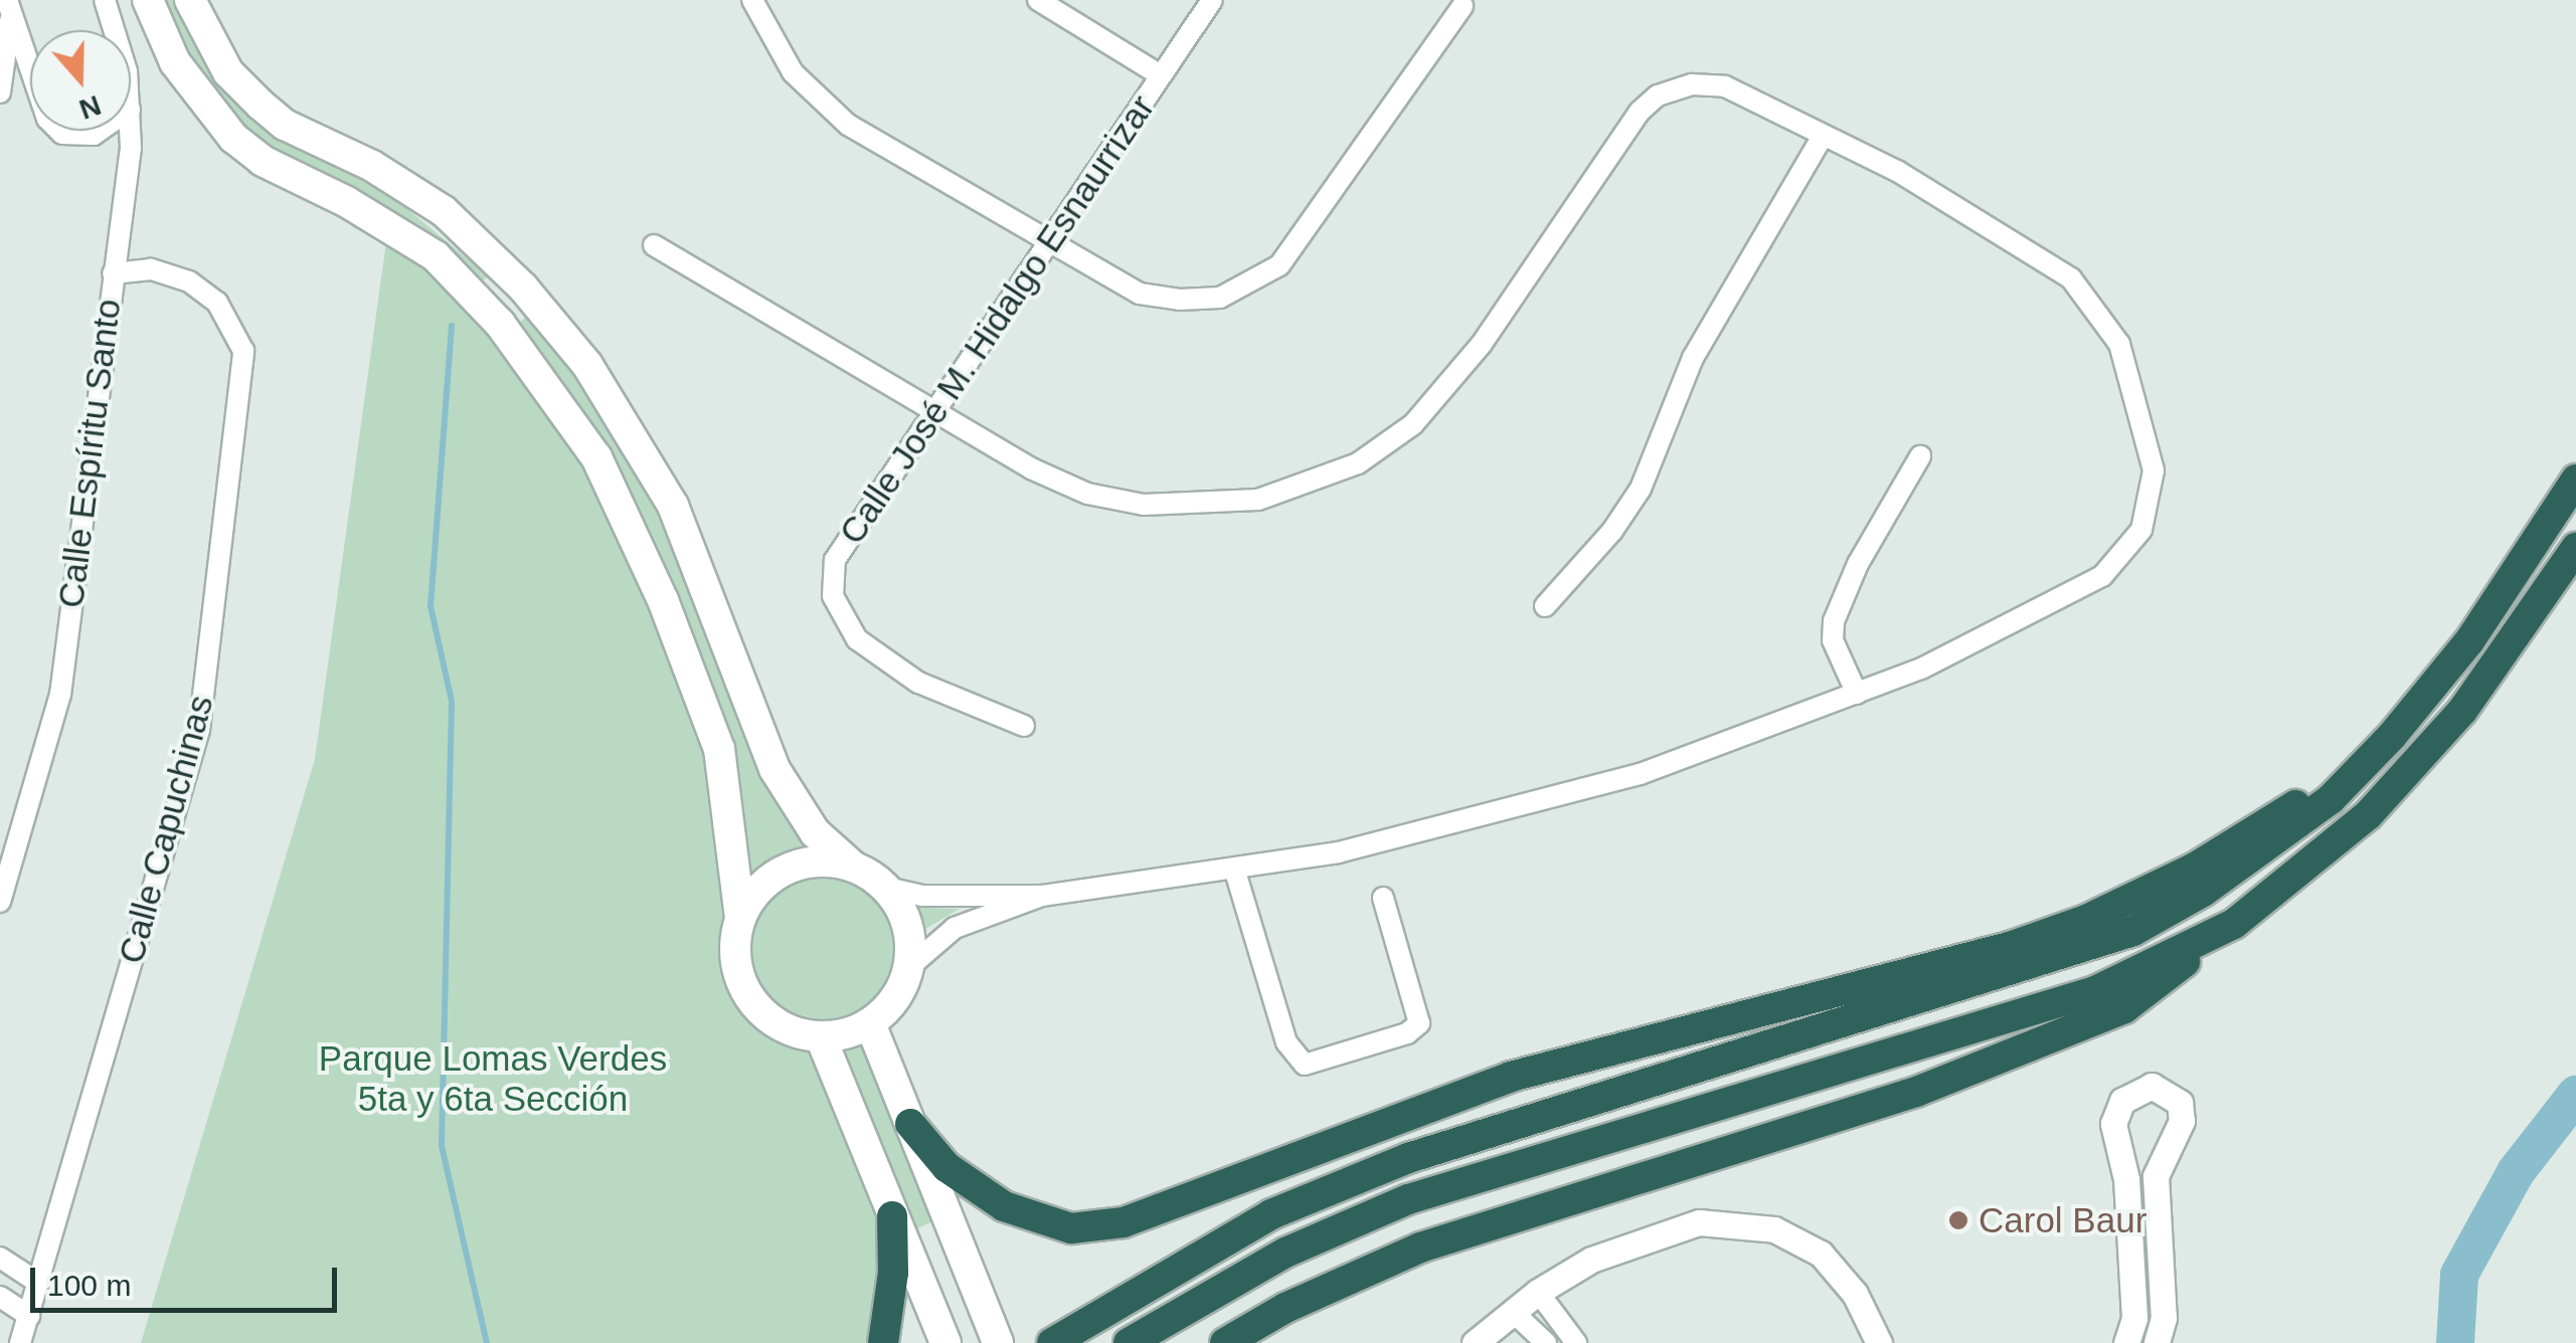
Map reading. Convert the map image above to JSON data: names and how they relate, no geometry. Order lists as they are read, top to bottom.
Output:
{
  "streets": {
    "street": ["Calle José M. Hidalgo Esnaurrizar", "Calle Espíritu Santo", "Calle Capuchinas"]
  },
  "crossings": [
    ["Calle Espíritu Santo", "Calle Capuchinas"]
  ],
  "parks": ["Parque Lomas Verdes 5ta y 6ta Sección"],
  "places": ["Carol Baur"],
  "scale_bar": "100 m",
  "north": "bottom"
}
